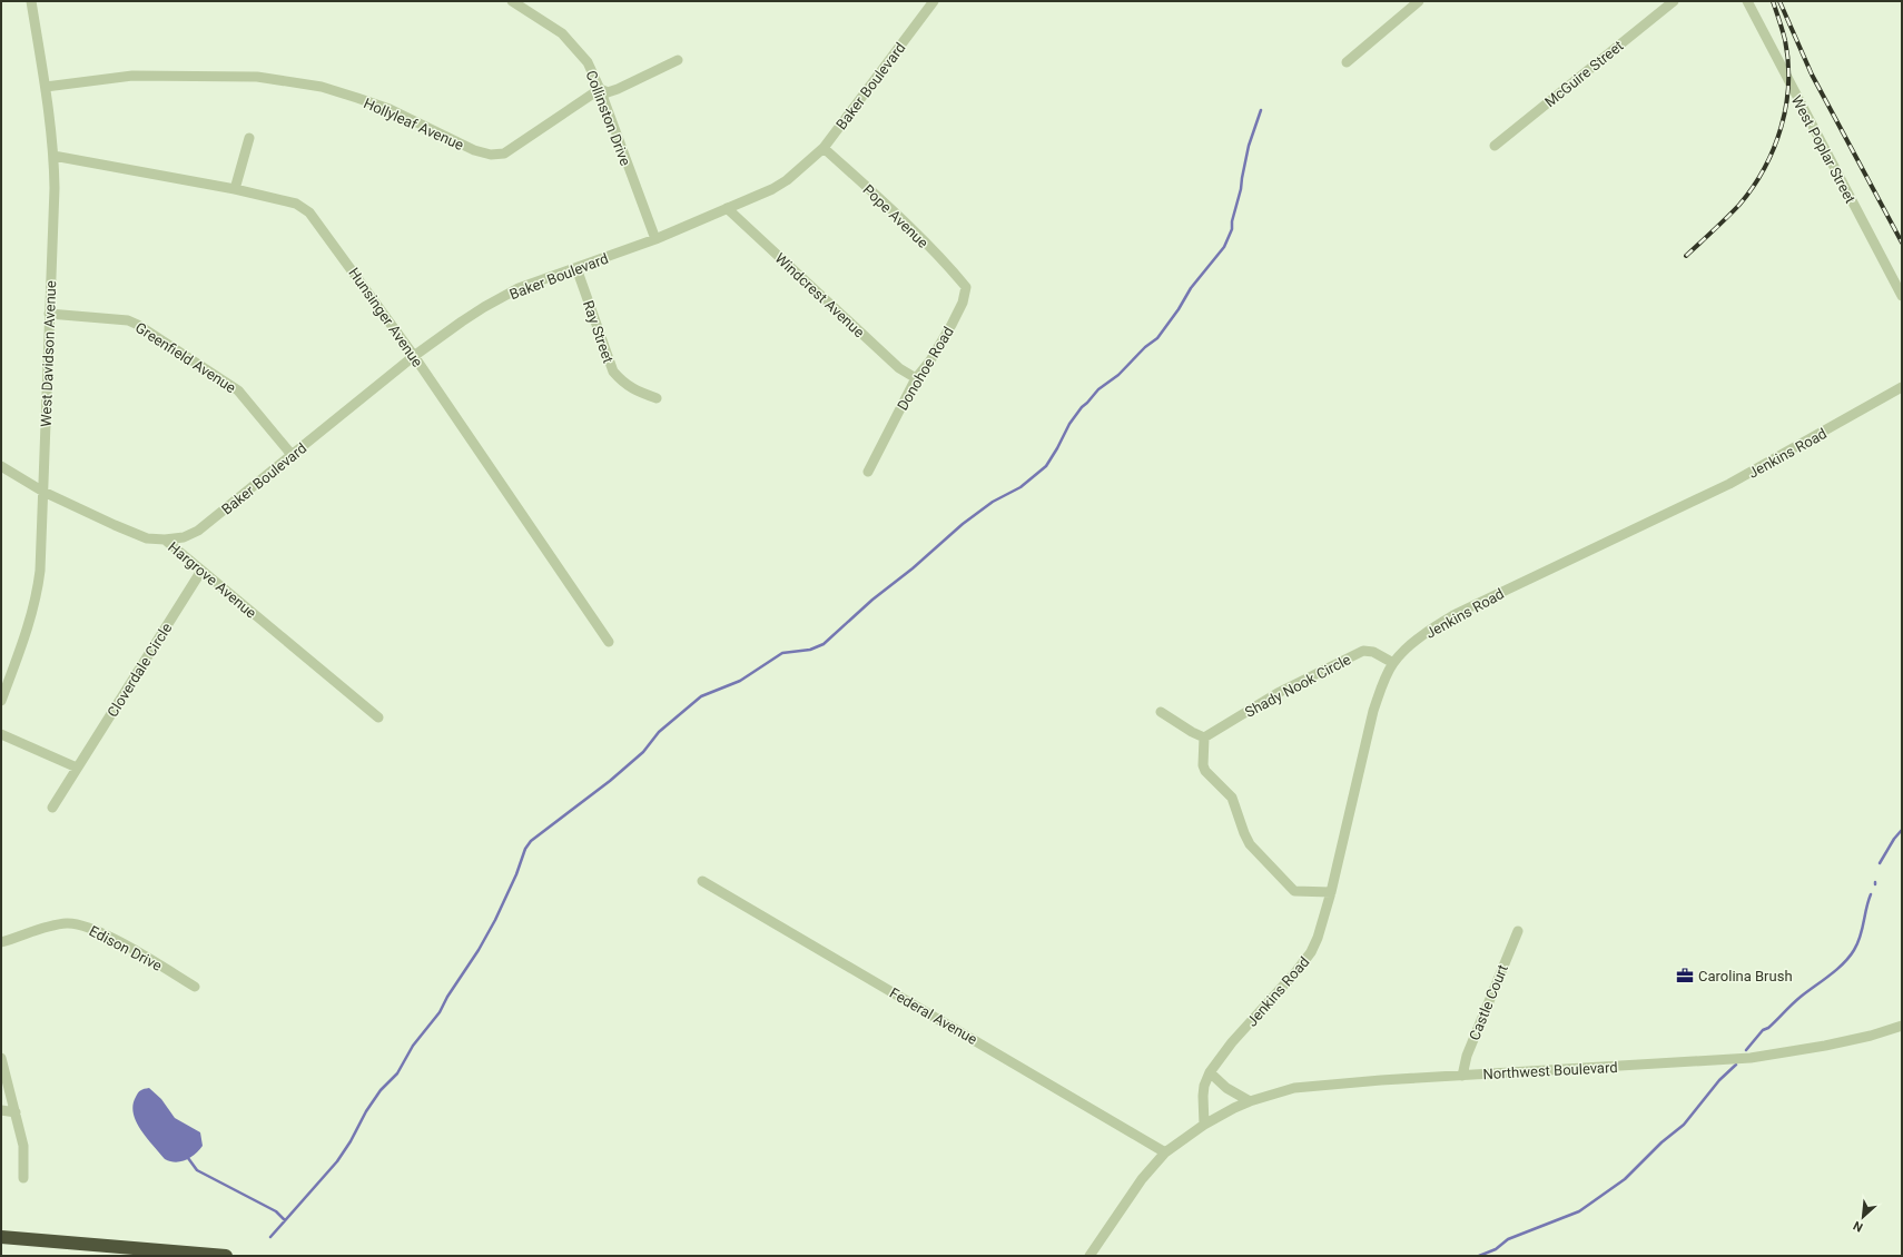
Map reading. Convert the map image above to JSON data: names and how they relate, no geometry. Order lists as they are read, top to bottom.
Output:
{
  "streets": {
    "street": [
      "McGuire Street",
      "Baker Boulevard",
      "Collinston Drive",
      "Hollyleaf Avenue",
      "West Poplar Street",
      "Pope Avenue",
      "Windcrest Avenue",
      "Hunsinger Avenue",
      "Ray Street",
      "West Davidson Avenue",
      "Greenfield Avenue",
      "Donohoe Road",
      "Jenkins Road",
      "Hargrove Avenue",
      "Cloverdale Circle",
      "Shady Nook Circle",
      "Edison Drive",
      "Castle Court",
      "Federal Avenue",
      "Northwest Boulevard"
    ]
  },
  "crossings": [
    ["Baker Boulevard", "Collinston Drive"],
    ["Baker Boulevard", "Pope Avenue"],
    ["Baker Boulevard", "Windcrest Avenue"],
    ["Baker Boulevard", "Hunsinger Avenue"],
    ["Baker Boulevard", "Ray Street"],
    ["Baker Boulevard", "Greenfield Avenue"],
    ["Baker Boulevard", "Hargrove Avenue"],
    ["Collinston Drive", "Hollyleaf Avenue"],
    ["Hollyleaf Avenue", "West Davidson Avenue"],
    ["Pope Avenue", "Donohoe Road"],
    ["Windcrest Avenue", "Donohoe Road"],
    ["Hunsinger Avenue", "West Davidson Avenue"],
    ["West Davidson Avenue", "Greenfield Avenue"],
    ["West Davidson Avenue", "Hargrove Avenue"],
    ["Jenkins Road", "Shady Nook Circle"],
    ["Jenkins Road", "Northwest Boulevard"],
    ["Hargrove Avenue", "Cloverdale Circle"],
    ["Castle Court", "Northwest Boulevard"]
  ],
  "places": {
    "office": ["Carolina Brush"]
  },
  "north": "bottom left"
}
